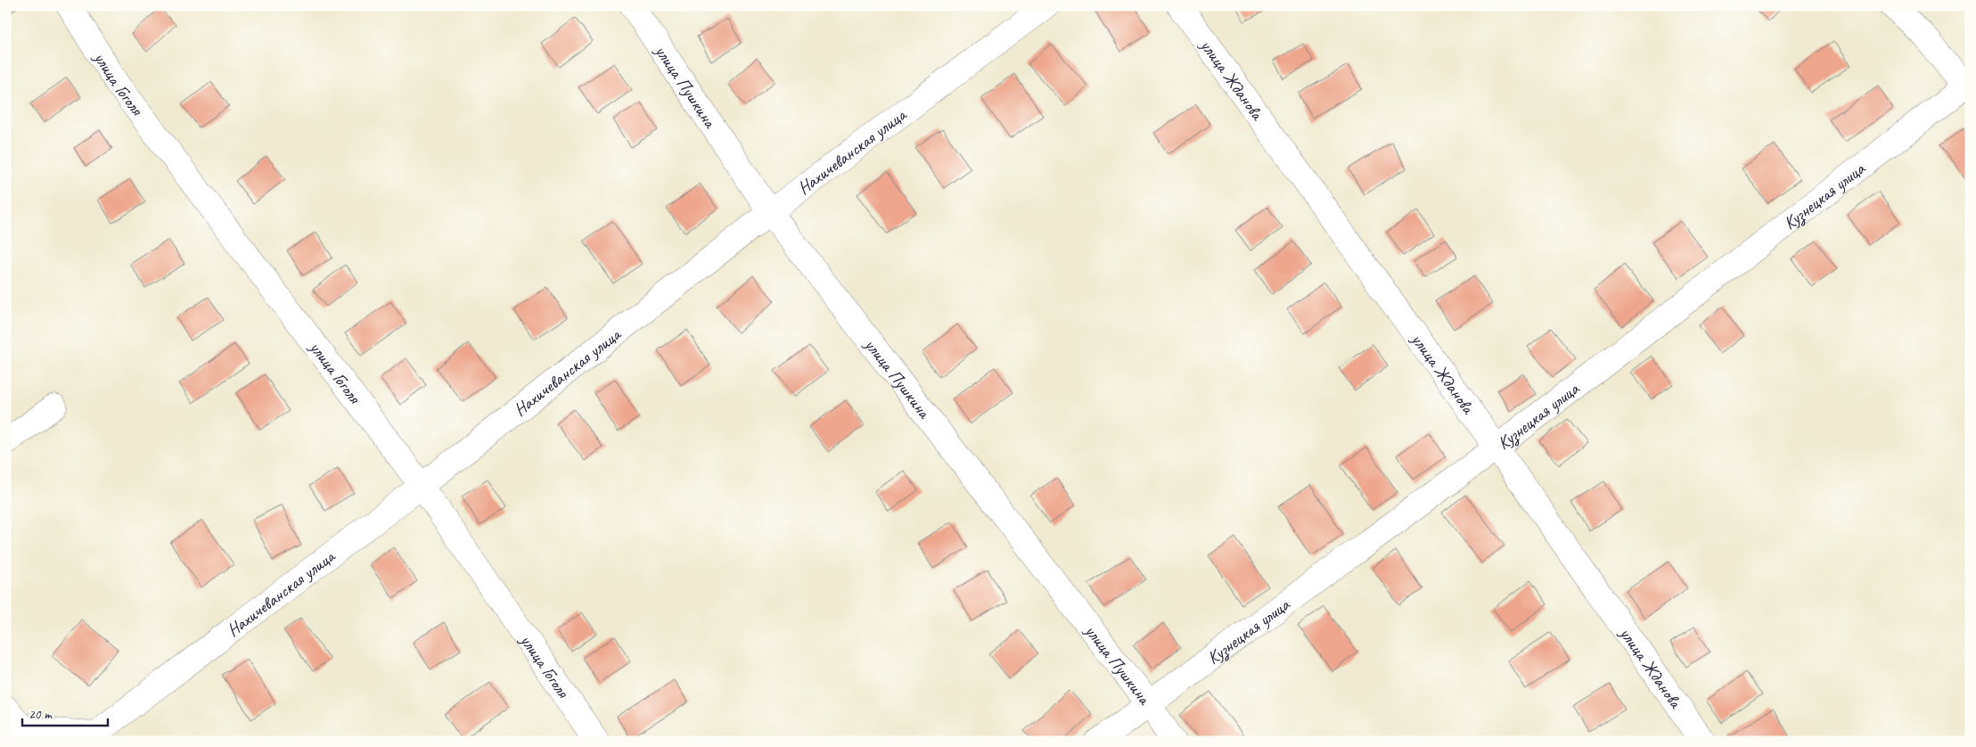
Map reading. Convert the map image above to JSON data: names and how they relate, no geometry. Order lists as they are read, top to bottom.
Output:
{
  "streets": {
    "street": [
      "улица Жданова",
      "улица Гоголя",
      "улица Пушкина",
      "Нахичеванская улица",
      "Кузнецкая улица"
    ]
  },
  "crossings": [
    ["улица Жданова", "Кузнецкая улица"],
    ["улица Гоголя", "Нахичеванская улица"],
    ["улица Пушкина", "Нахичеванская улица"],
    ["улица Пушкина", "Кузнецкая улица"]
  ],
  "scale_bar": "20 m"
}
